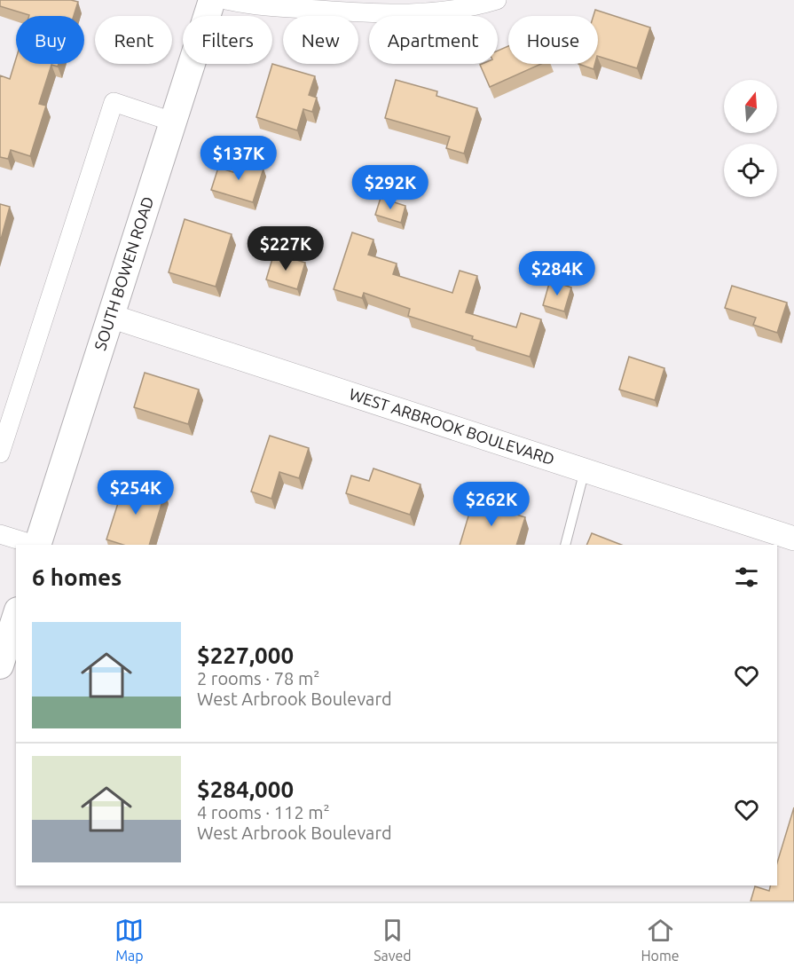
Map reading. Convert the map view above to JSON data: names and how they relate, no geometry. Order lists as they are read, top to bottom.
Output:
{
  "streets": {
    "main road": ["SOUTH BOWEN ROAD"],
    "street": ["WEST ARBROOK BOULEVARD"]
  },
  "crossings": [
    ["SOUTH BOWEN ROAD", "WEST ARBROOK BOULEVARD"]
  ],
  "north": "top",
  "page": {
    "chip": [
      "Buy",
      "Rent",
      "Filters",
      "New",
      "Apartment",
      "House"
    ],
    "price": [
      "$137K",
      "$292K",
      "$227K",
      "$284K",
      "$254K",
      "$262K"
    ],
    "heading": "6 homes",
    "list": [
      {
        "name": "$227,000",
        "note": "2 rooms · 78 m² · West Arbrook Boulevard"
      },
      {
        "name": "$284,000",
        "note": "4 rooms · 112 m² · West Arbrook Boulevard"
      }
    ],
    "tabs": ["Map", "Saved", "Home"]
  }
}
